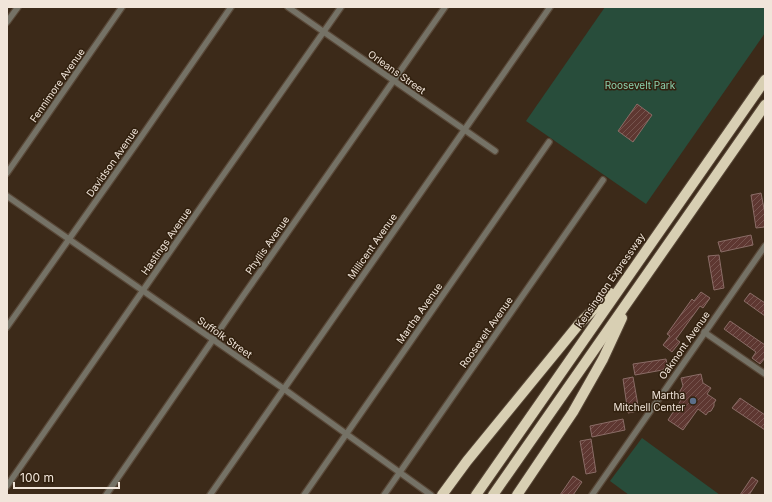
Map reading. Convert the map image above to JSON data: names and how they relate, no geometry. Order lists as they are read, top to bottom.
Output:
{
  "streets": {
    "highway": ["Kensington Expressway"],
    "street": [
      "Orleans Street",
      "Fennimore Avenue",
      "Davidson Avenue",
      "Hastings Avenue",
      "Phyllis Avenue",
      "Millicent Avenue",
      "Martha Avenue",
      "Roosevelt Avenue",
      "Suffolk Street",
      "Oakmont Avenue"
    ]
  },
  "crossings": [
    ["Orleans Street", "Hastings Avenue"],
    ["Orleans Street", "Phyllis Avenue"],
    ["Orleans Street", "Millicent Avenue"],
    ["Davidson Avenue", "Suffolk Street"],
    ["Hastings Avenue", "Suffolk Street"],
    ["Phyllis Avenue", "Suffolk Street"],
    ["Millicent Avenue", "Suffolk Street"],
    ["Martha Avenue", "Suffolk Street"],
    ["Roosevelt Avenue", "Suffolk Street"]
  ],
  "parks": ["Roosevelt Park"],
  "places": ["Martha Mitchell Center"],
  "scale_bar": "100 m"
}
